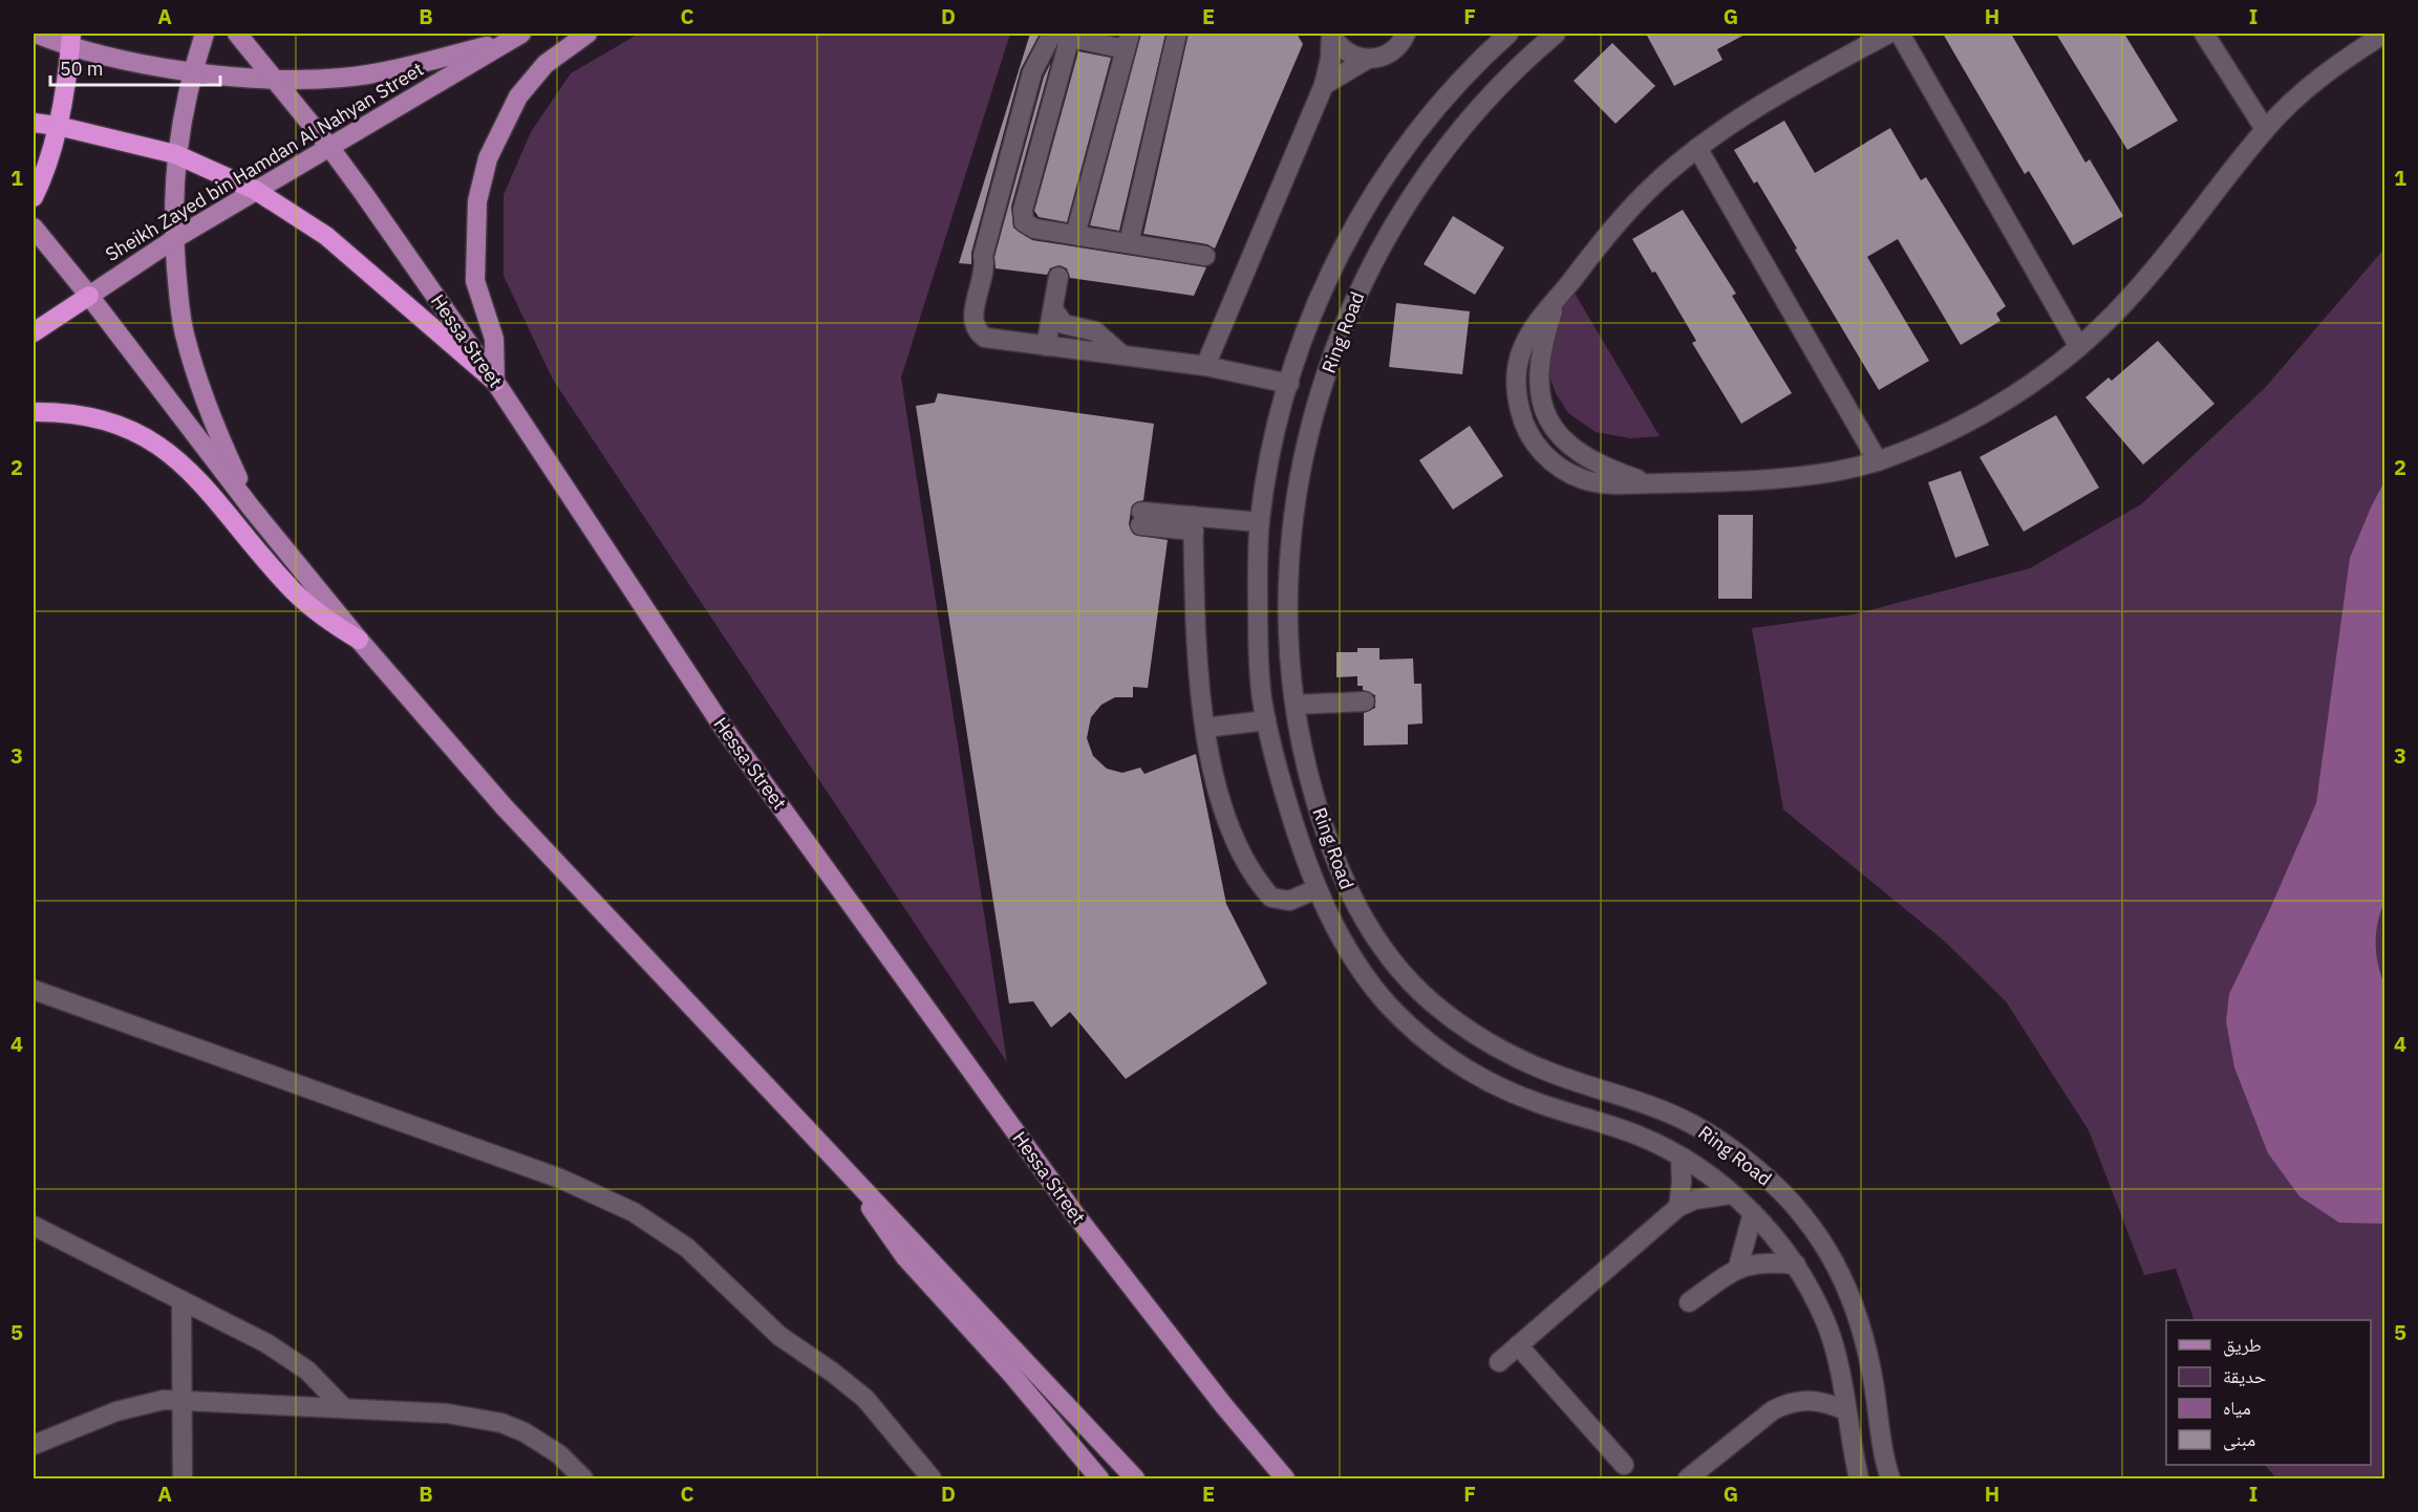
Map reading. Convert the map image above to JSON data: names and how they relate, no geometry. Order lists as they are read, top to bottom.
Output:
{
  "streets": {
    "highway": ["Sheikh Zayed bin Hamdan Al Nahyan Street"],
    "main road": ["Hessa Street"],
    "street": ["Ring Road"]
  },
  "crossings": [
    ["Sheikh Zayed bin Hamdan Al Nahyan Street", "Hessa Street"]
  ],
  "legend": [
    "طريق",
    "حديقة",
    "مياه",
    "مبنى"
  ],
  "scale_bar": "50 m",
  "grid": {
    "columns": [
      "A",
      "B",
      "C",
      "D",
      "E",
      "F",
      "G",
      "H",
      "I"
    ],
    "rows": [
      "1",
      "2",
      "3",
      "4",
      "5"
    ]
  }
}
